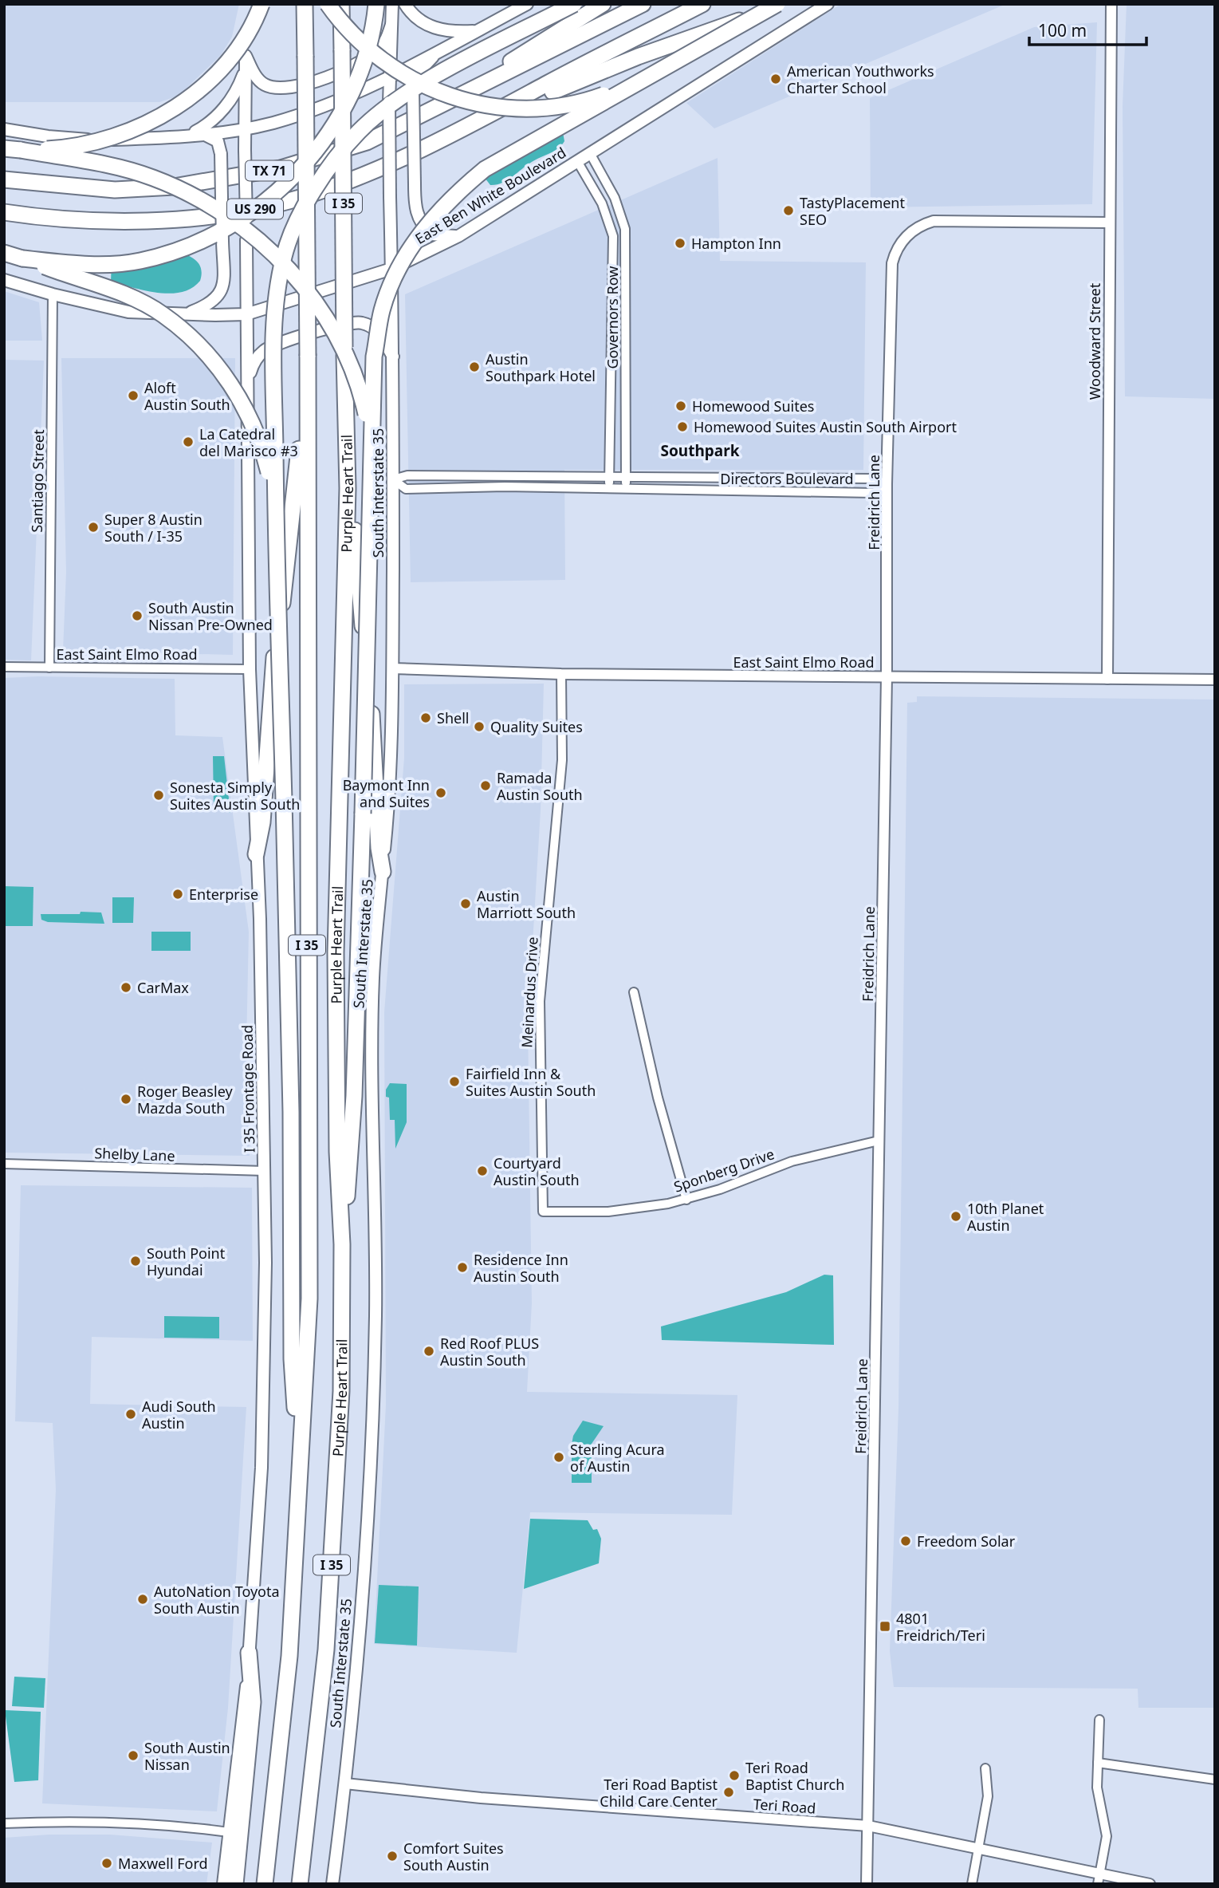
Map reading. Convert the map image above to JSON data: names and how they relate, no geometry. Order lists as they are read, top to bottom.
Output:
{
  "streets": {
    "highway": [
      "TX 71",
      "I 35",
      "US 290",
      "Purple Heart Trail"
    ],
    "main road": ["East Ben White Boulevard", "South Interstate 35", "I 35 Frontage Road"],
    "street": [
      "Governors Row",
      "Woodward Street",
      "Directors Boulevard",
      "Santiago Street",
      "Freidrich Lane",
      "East Saint Elmo Road",
      "Meinardus Drive",
      "Shelby Lane",
      "Sponberg Drive",
      "Teri Road"
    ]
  },
  "crossings": [
    ["East Ben White Boulevard", "Governors Row"],
    ["East Ben White Boulevard", "Santiago Street"],
    ["East Ben White Boulevard", "South Interstate 35"],
    ["Governors Row", "Directors Boulevard"],
    ["Woodward Street", "Freidrich Lane"],
    ["Woodward Street", "East Saint Elmo Road"],
    ["Directors Boulevard", "South Interstate 35"],
    ["Directors Boulevard", "Freidrich Lane"],
    ["Santiago Street", "East Saint Elmo Road"],
    ["South Interstate 35", "East Saint Elmo Road"],
    ["South Interstate 35", "Teri Road"],
    ["Freidrich Lane", "East Saint Elmo Road"],
    ["Freidrich Lane", "Sponberg Drive"],
    ["Freidrich Lane", "Teri Road"],
    ["East Saint Elmo Road", "Meinardus Drive"],
    ["Meinardus Drive", "Sponberg Drive"],
    ["I 35 Frontage Road", "Shelby Lane"]
  ],
  "districts": ["Southpark"],
  "places": {
    "other": [
      "American Youthworks Charter School",
      "TastyPlacement SEO",
      "Hampton Inn",
      "Austin Southpark Hotel",
      "Aloft Austin South",
      "Homewood Suites",
      "Homewood Suites Austin South Airport",
      "La Catedral del Marisco #3",
      "Super 8 Austin South / I-35",
      "South Austin Nissan Pre-Owned",
      "Shell",
      "Quality Suites",
      "Ramada Austin South",
      "Baymont Inn and Suites",
      "Sonesta Simply Suites Austin South",
      "Enterprise",
      "Austin Marriott South",
      "CarMax",
      "Fairfield Inn & Suites Austin South",
      "Roger Beasley Mazda South",
      "Courtyard Austin South",
      "10th Planet Austin",
      "South Point Hyundai",
      "Residence Inn Austin South",
      "Red Roof PLUS Austin South",
      "Audi South Austin",
      "Sterling Acura of Austin",
      "Freedom Solar",
      "AutoNation Toyota South Austin",
      "South Austin Nissan",
      "Teri Road Baptist Church",
      "Teri Road Baptist Child Care Center",
      "Comfort Suites South Austin",
      "Maxwell Ford"
    ],
    "transit": ["4801 Freidrich/Teri"]
  },
  "scale_bar": "100 m"
}
